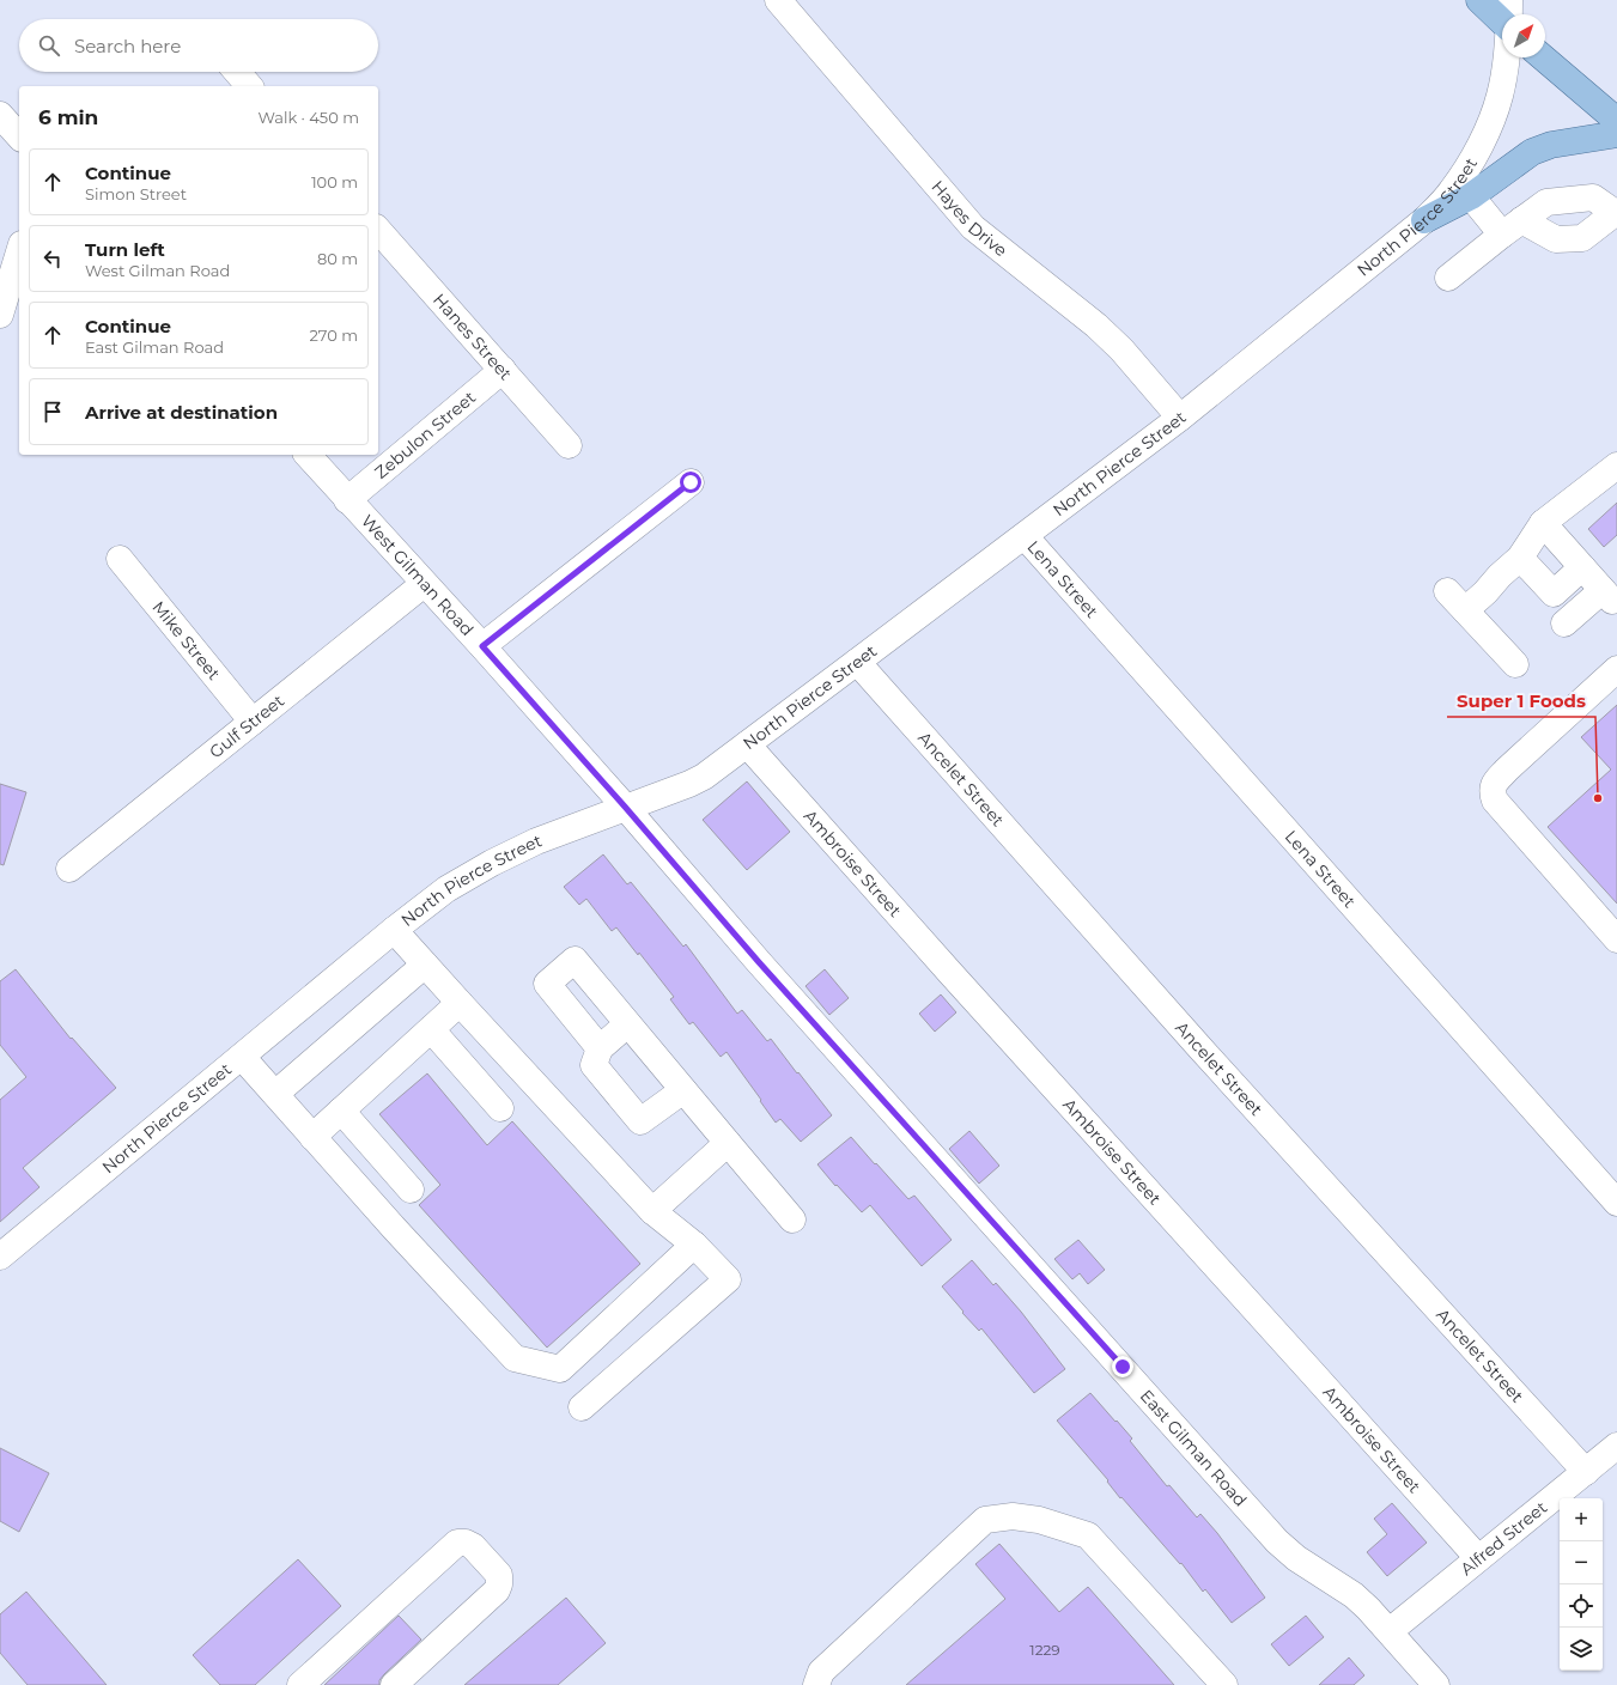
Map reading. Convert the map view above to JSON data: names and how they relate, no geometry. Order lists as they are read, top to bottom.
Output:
{
  "streets": {
    "street": [
      "North Pierce Street",
      "Hayes Drive",
      "Hanes Street",
      "Zebulon Street",
      "West Gilman Road",
      "Lena Street",
      "Mike Street",
      "Gulf Street",
      "Ancelet Street",
      "Ambroise Street",
      "East Gilman Road",
      "Alfred Street"
    ]
  },
  "crossings": [
    ["North Pierce Street", "Hayes Drive"],
    ["North Pierce Street", "West Gilman Road"],
    ["North Pierce Street", "Lena Street"],
    ["North Pierce Street", "Ancelet Street"],
    ["North Pierce Street", "Ambroise Street"],
    ["North Pierce Street", "East Gilman Road"],
    ["Hanes Street", "Zebulon Street"],
    ["Zebulon Street", "West Gilman Road"],
    ["West Gilman Road", "Gulf Street"],
    ["West Gilman Road", "East Gilman Road"],
    ["Mike Street", "Gulf Street"],
    ["Ancelet Street", "Alfred Street"],
    ["Ambroise Street", "Alfred Street"],
    ["East Gilman Road", "Alfred Street"]
  ],
  "places": ["Super 1 Foods"],
  "house_numbers": ["1229"],
  "north": "top right",
  "page": {
    "search": "Search here",
    "heading": ["6 min", "Walk · 450 m"],
    "list": [
      ["Continue", "Simon Street", "100 m"],
      ["Turn left", "West Gilman Road", "80 m"],
      ["Continue", "East Gilman Road", "270 m"],
      "Arrive at destination"
    ],
    "map_buttons": ["+", "−"]
  }
}
